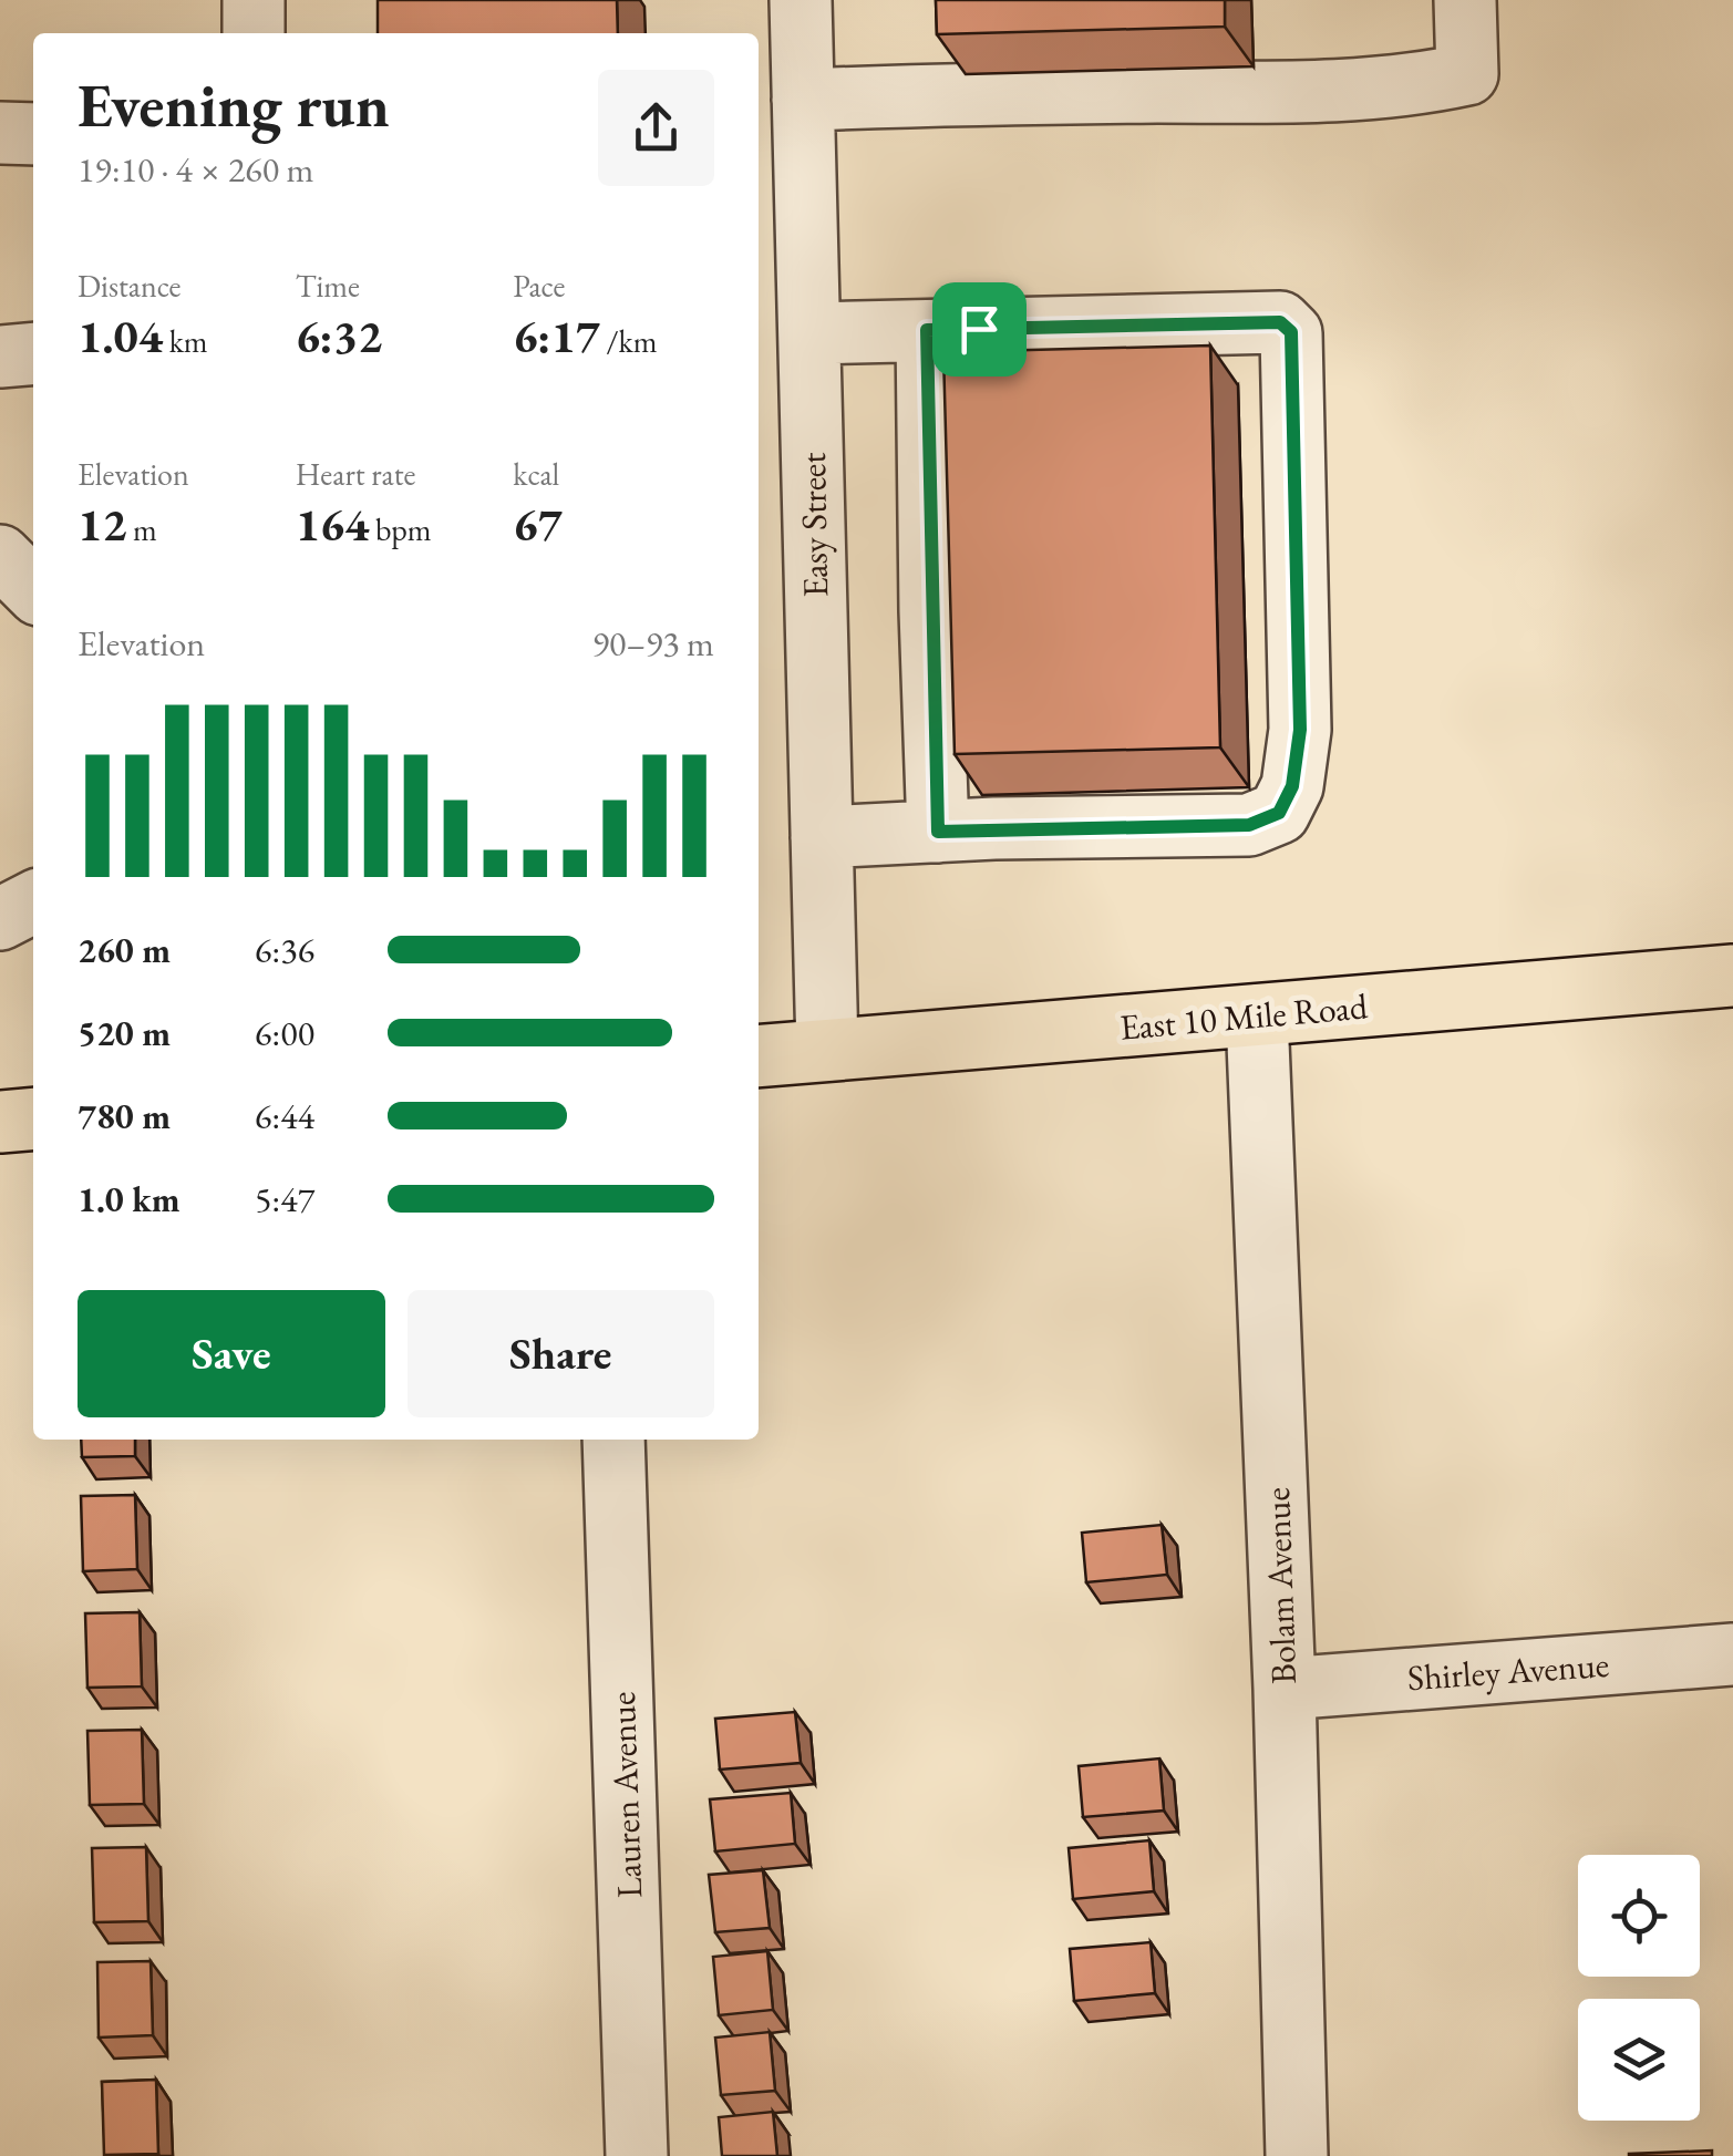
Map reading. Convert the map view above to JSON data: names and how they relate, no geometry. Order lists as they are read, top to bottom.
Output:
{
  "streets": {
    "main road": ["East 10 Mile Road"],
    "street": [
      "Easy Street",
      "Bolam Avenue",
      "Shirley Avenue",
      "Lauren Avenue"
    ]
  },
  "crossings": [
    ["Easy Street", "East 10 Mile Road"],
    ["East 10 Mile Road", "Bolam Avenue"],
    ["Bolam Avenue", "Shirley Avenue"]
  ],
  "page": {
    "heading": ["Evening run", "19:10 · 4 × 260 m"],
    "stats": [
      ["Distance", "1.04 km"],
      ["Time", "6:32"],
      ["Pace", "6:17 /km"],
      ["Elevation", "12 m"],
      ["Heart rate", "164 bpm"],
      ["kcal", "67"]
    ],
    "chart": ["Elevation", "90–93 m"],
    "list": [
      {
        "name": "260 m",
        "note": "6:36"
      },
      {
        "name": "520 m",
        "note": "6:00"
      },
      {
        "name": "780 m",
        "note": "6:44"
      },
      {
        "name": "1.0 km",
        "note": "5:47"
      }
    ],
    "buttons": ["Save", "Share"]
  }
}
